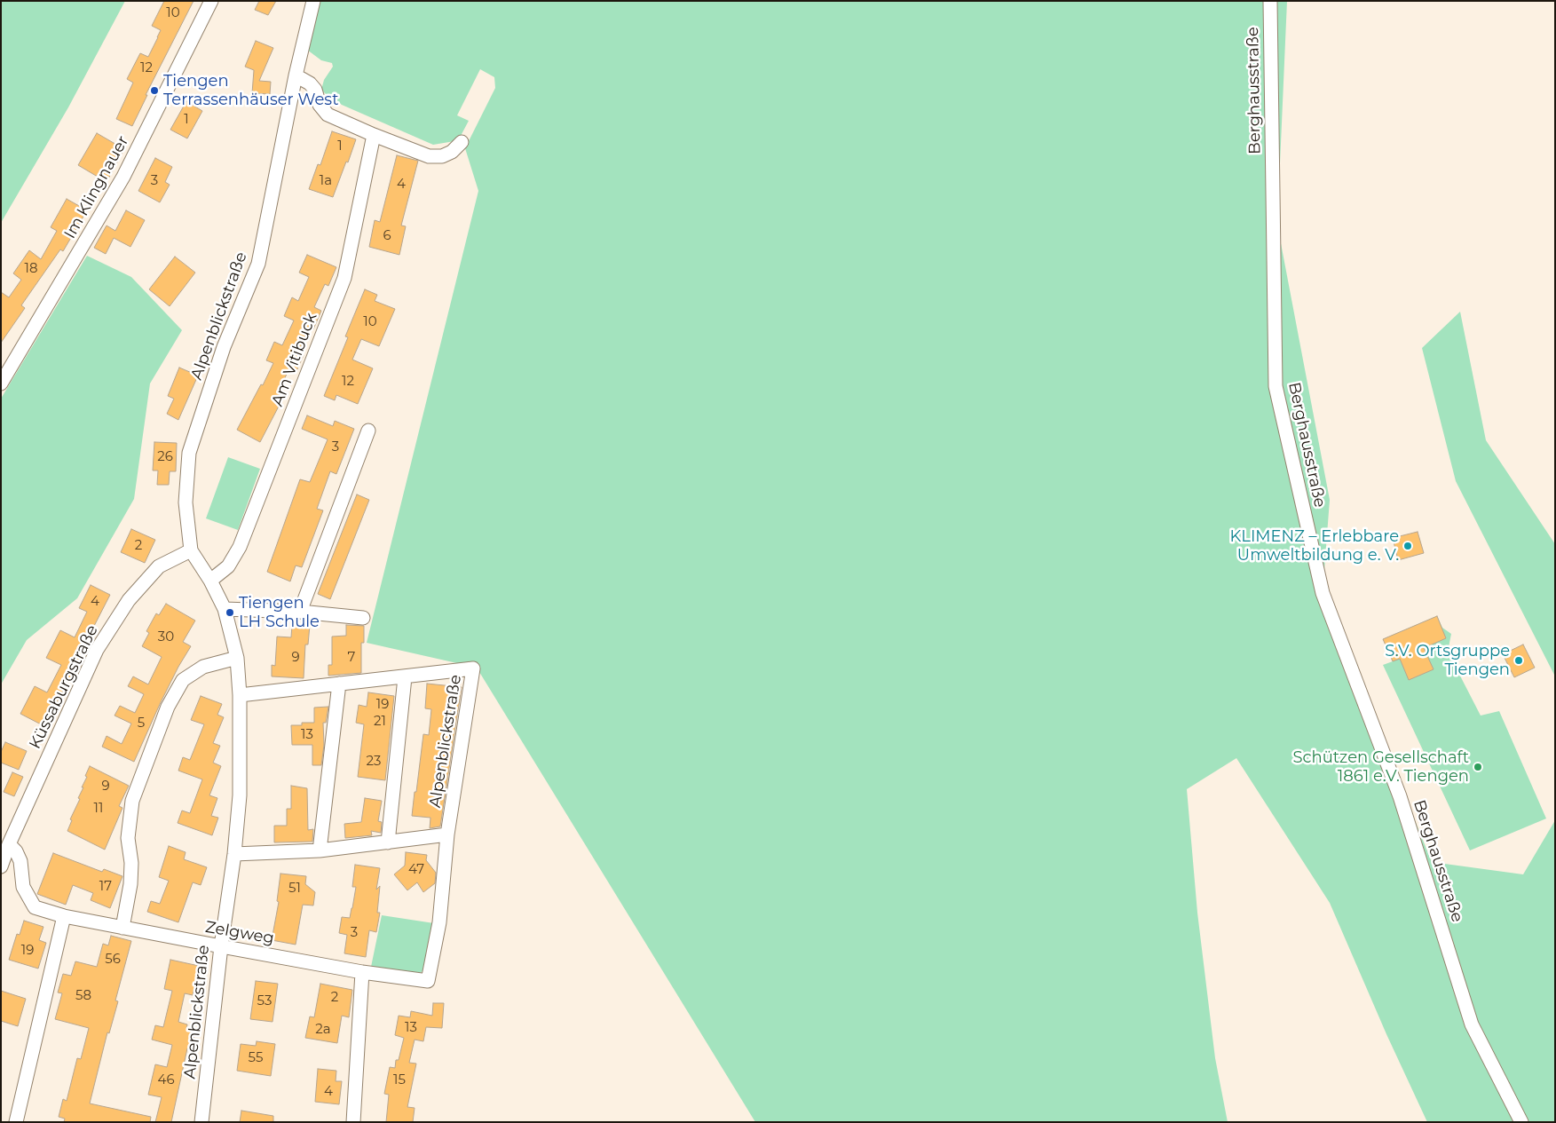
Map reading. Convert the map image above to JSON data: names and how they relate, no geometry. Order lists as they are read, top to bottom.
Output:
{
  "streets": {
    "street": [
      "Berghausstraße",
      "Im Klingnauer",
      "Alpenblickstraße",
      "Am Vitibuck",
      "Küssaburgstraße",
      "Zelgweg"
    ]
  },
  "crossings": [
    ["Alpenblickstraße", "Am Vitibuck"],
    ["Alpenblickstraße", "Küssaburgstraße"],
    ["Alpenblickstraße", "Zelgweg"],
    ["Küssaburgstraße", "Zelgweg"]
  ],
  "places": [
    "Tiengen Terrassenhäuser West",
    "KLIMENZ – Erlebbare Umweltbildung e. V.",
    "Tiengen LH Schule",
    "S.V. Ortsgruppe Tiengen",
    "Schützen Gesellschaft 1861 e.V. Tiengen"
  ],
  "house_numbers": [
    "10",
    "12",
    "1",
    "1",
    "3",
    "1a",
    "4",
    "6",
    "18",
    "10",
    "12",
    "3",
    "26",
    "2",
    "4",
    "30",
    "9",
    "7",
    "19",
    "21",
    "5",
    "13",
    "23",
    "9",
    "11",
    "47",
    "17",
    "51",
    "3",
    "19",
    "56",
    "58",
    "2",
    "53",
    "13",
    "2a",
    "55",
    "46",
    "15",
    "4"
  ]
}
